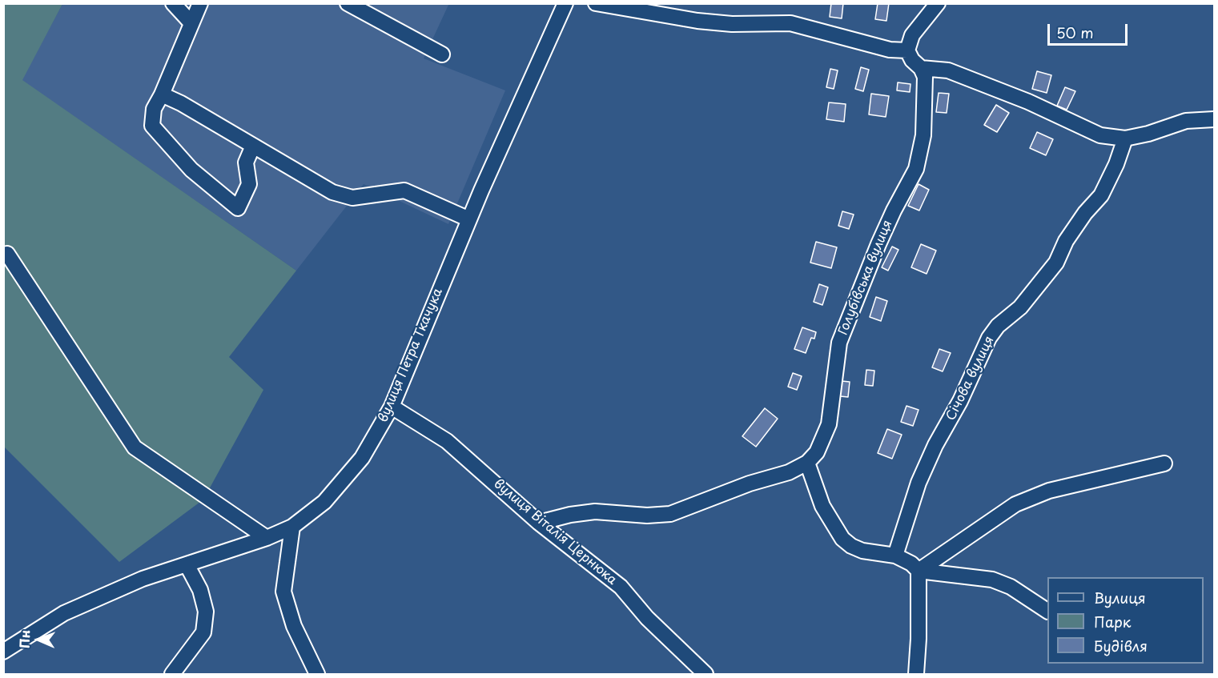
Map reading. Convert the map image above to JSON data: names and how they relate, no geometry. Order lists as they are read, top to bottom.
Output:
{
  "streets": {
    "street": [
      "Голубівська вулиця",
      "вулиця Петра Ткачука",
      "Січова вулиця",
      "вулиця Віталія Цернюка"
    ]
  },
  "crossings": [
    ["Голубівська вулиця", "вулиця Віталія Цернюка"],
    ["вулиця Петра Ткачука", "вулиця Віталія Цернюка"]
  ],
  "legend": ["Вулиця", "Парк", "Будівля"],
  "scale_bar": "50 m",
  "north": "left"
}
